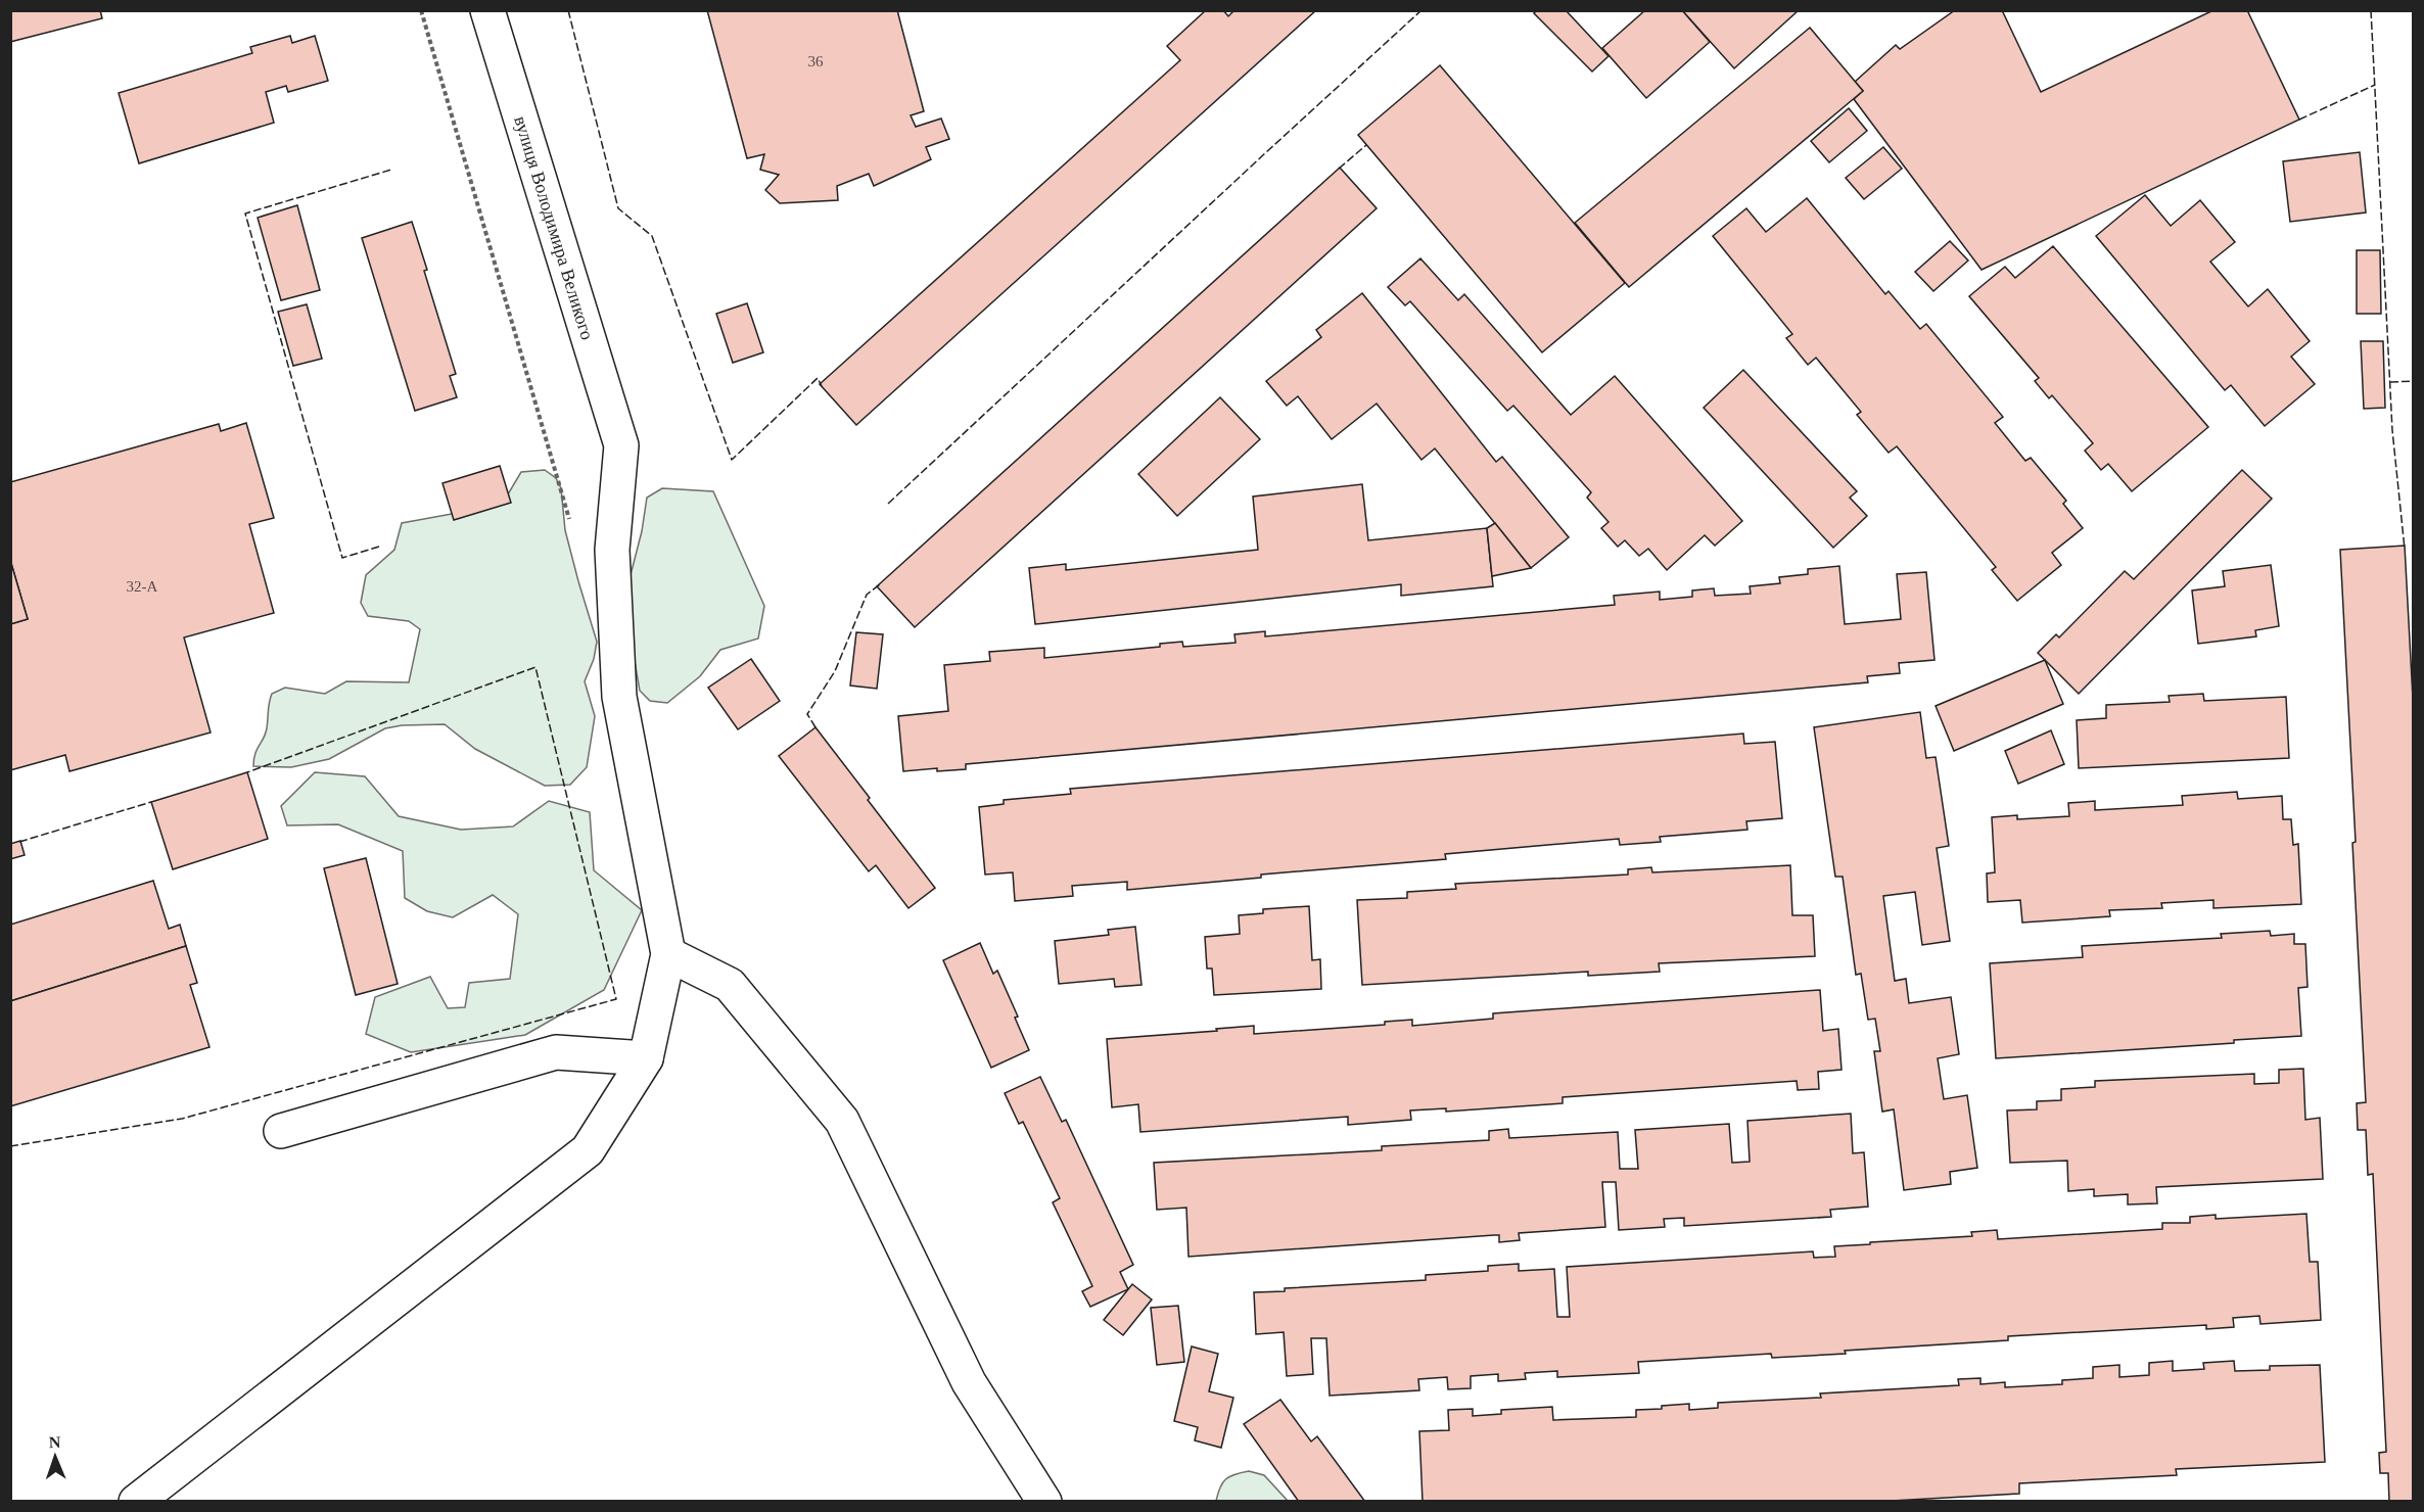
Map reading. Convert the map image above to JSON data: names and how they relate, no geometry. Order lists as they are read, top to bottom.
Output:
{
  "streets": {
    "street": ["вулиця Володимира Великого"]
  },
  "house_numbers": ["36", "32-А"],
  "north": "top"
}
